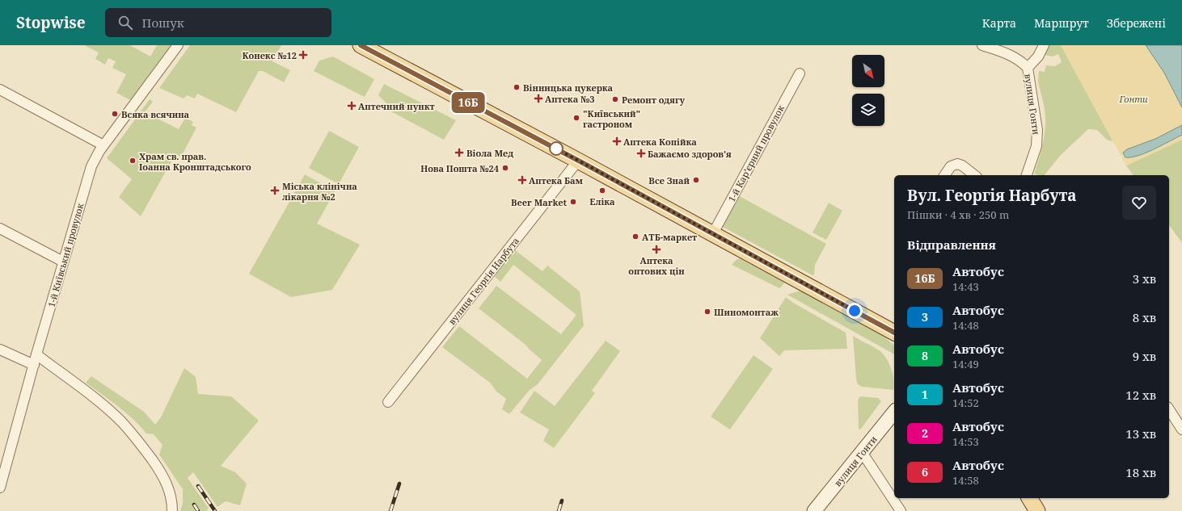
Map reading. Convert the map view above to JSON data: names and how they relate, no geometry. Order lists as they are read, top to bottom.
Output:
{
  "streets": {
    "street": [
      "вулиця Гонти",
      "1-й Карʼєрний провулок",
      "1-й Київський провулок",
      "вулиця Георгія Нарбута"
    ]
  },
  "parks": ["Гонти"],
  "places": {
    "health": [
      "Конекс №12",
      "Аптека №3",
      "Аптечний пункт",
      "Аптека Копійка",
      "Віола Мед",
      "Бажаємо здоров’я",
      "Аптека Бам",
      "Міська клінічна лікарня №2",
      "Аптека оптових цін"
    ],
    "other": [
      "Вінницька цукерка",
      "Ремонт одягу",
      "Всяка всячина",
      "\"Київський\" гастроном",
      "Храм св. прав. Іоанна Кронштадського",
      "Нова Пошта №24",
      "Все Знай",
      "Еліка",
      "Beer Market",
      "АТБ-маркет",
      "Шиномонтаж"
    ]
  },
  "lines": ["bus line 16Б"],
  "north": "bottom right",
  "page": {
    "header": "Stopwise",
    "search": "Пошук",
    "nav": ["Карта", "Маршрут", "Збережені"],
    "on_map": "16Б",
    "heading": [
      ["Вул. Георгія Нарбута", "Пішки · 4 хв · 250 m"],
      "Відправлення"
    ],
    "list": [
      {
        "mark": "16Б",
        "name": "Автобус",
        "note": "14:43",
        "value": "3 хв"
      },
      {
        "mark": "3",
        "name": "Автобус",
        "note": "14:48",
        "value": "8 хв"
      },
      {
        "mark": "8",
        "name": "Автобус",
        "note": "14:49",
        "value": "9 хв"
      },
      {
        "mark": "1",
        "name": "Автобус",
        "note": "14:52",
        "value": "12 хв"
      },
      {
        "mark": "2",
        "name": "Автобус",
        "note": "14:53",
        "value": "13 хв"
      },
      {
        "mark": "6",
        "name": "Автобус",
        "note": "14:58",
        "value": "18 хв"
      }
    ]
  }
}
